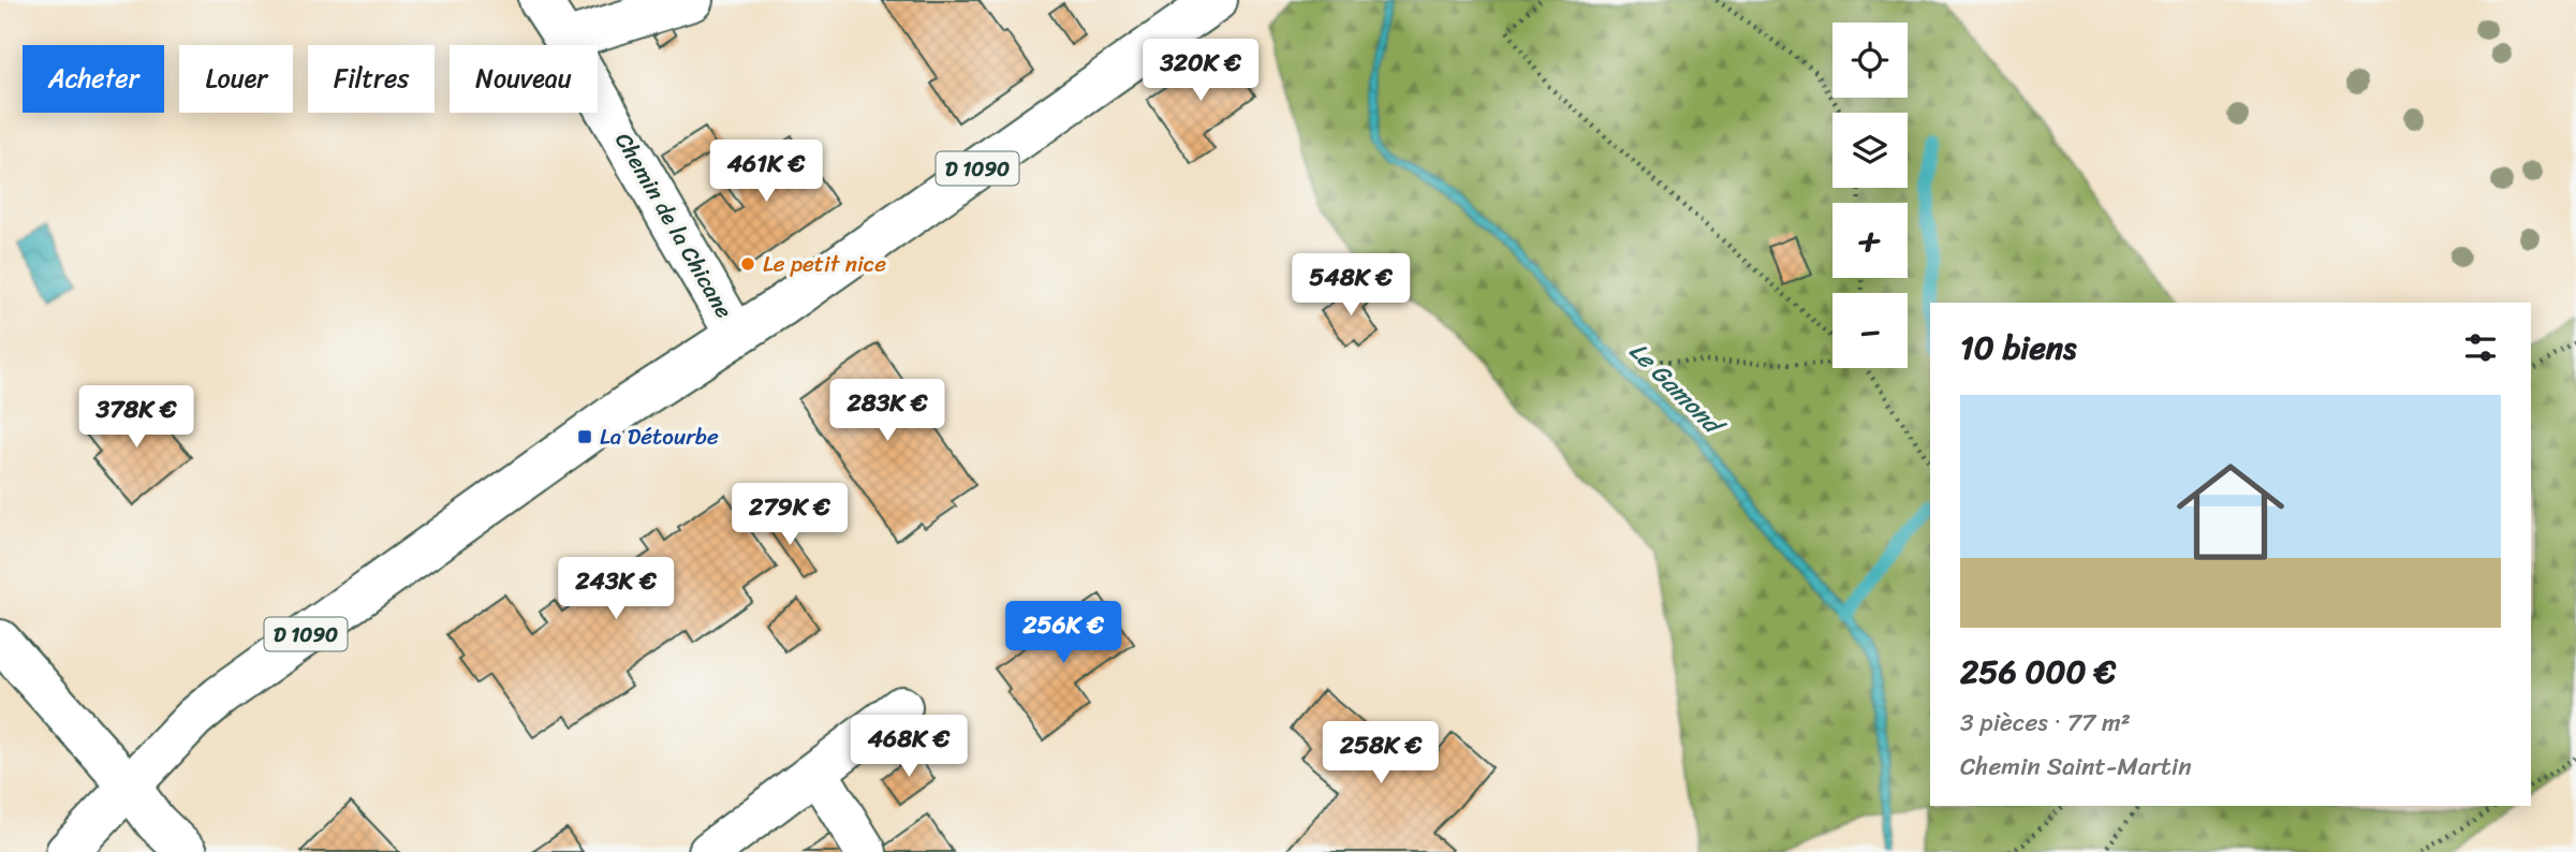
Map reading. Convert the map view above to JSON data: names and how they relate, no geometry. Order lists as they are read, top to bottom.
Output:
{
  "streets": {
    "main road": ["D 1090", "Chemin de la Chicane"]
  },
  "crossings": [
    ["D 1090", "Chemin de la Chicane"]
  ],
  "water": ["Le Gamond"],
  "places": {
    "other": ["Le petit nice"],
    "transit": ["La Détourbe"]
  },
  "page": {
    "map_buttons": ["+", "−"],
    "price": [
      "320K €",
      "461K €",
      "548K €",
      "283K €",
      "378K €",
      "279K €",
      "243K €",
      "256K €",
      "468K €",
      "258K €"
    ],
    "chip": [
      "Acheter",
      "Louer",
      "Filtres",
      "Nouveau"
    ],
    "heading": "10 biens",
    "list": [
      {
        "name": "256 000 €",
        "note": "3 pièces · 77 m² · Chemin Saint-Martin"
      }
    ]
  }
}
